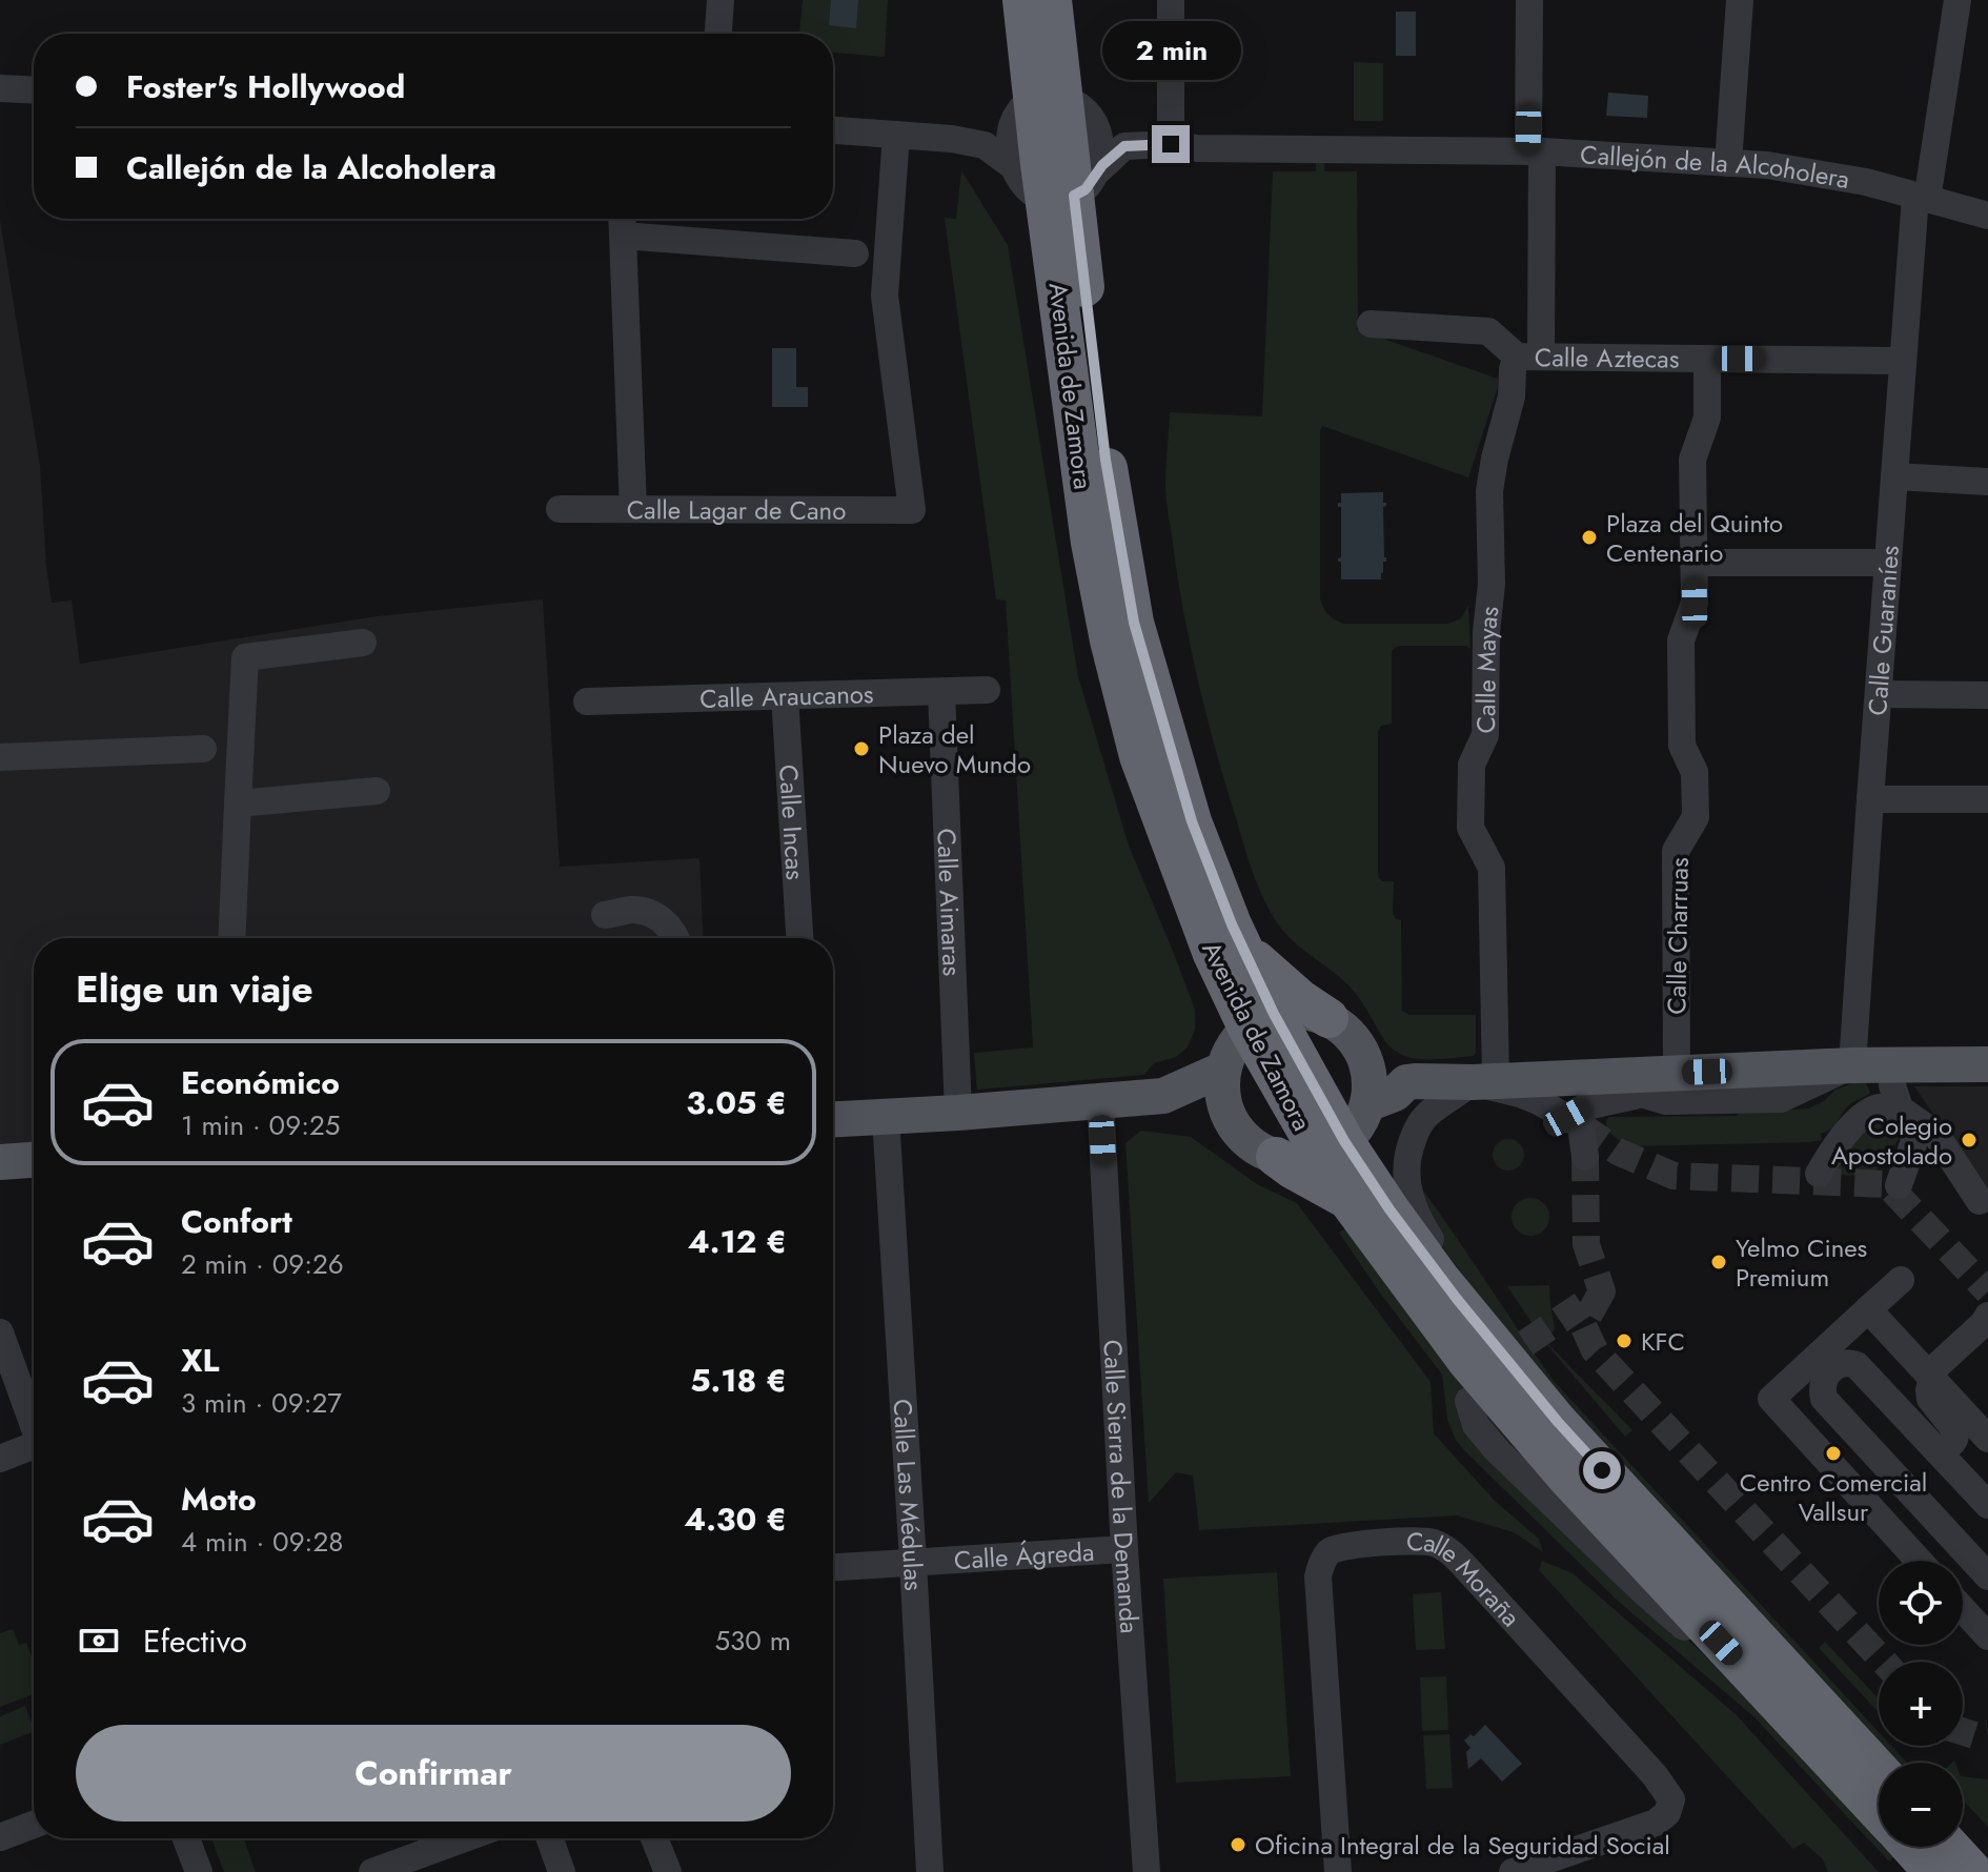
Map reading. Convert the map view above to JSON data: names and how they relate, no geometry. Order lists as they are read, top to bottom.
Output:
{
  "streets": {
    "highway": ["Avenida de Zamora"],
    "street": [
      "Callejón de la Alcoholera",
      "Calle Aztecas",
      "Calle Lagar de Cano",
      "Calle Guaraníes",
      "Calle Mayas",
      "Calle Araucanos",
      "Calle Incas",
      "Calle Aimaras",
      "Calle Charruas",
      "Calle Sierra de la Demanda",
      "Calle Las Médulas",
      "Calle Ágreda",
      "Calle Moraña"
    ]
  },
  "crossings": [
    ["Callejón de la Alcoholera", "Calle Guaraníes"],
    ["Callejón de la Alcoholera", "Calle Mayas"],
    ["Calle Aztecas", "Calle Guaraníes"],
    ["Calle Aztecas", "Calle Mayas"],
    ["Calle Aztecas", "Calle Charruas"],
    ["Calle Araucanos", "Calle Incas"],
    ["Calle Araucanos", "Calle Aimaras"],
    ["Calle Sierra de la Demanda", "Calle Ágreda"],
    ["Calle Las Médulas", "Calle Ágreda"]
  ],
  "places": [
    "Plaza del Quinto Centenario",
    "Plaza del Nuevo Mundo",
    "Colegio Apostolado",
    "Yelmo Cines Premium",
    "KFC",
    "Centro Comercial Vallsur",
    "Oficina Integral de la Seguridad Social"
  ],
  "page": {
    "bubble": "2 min",
    "banner": ["Foster's Hollywood", "Callejón de la Alcoholera"],
    "heading": "Elige un viaje",
    "list": [
      {
        "name": "Económico",
        "note": "1 min · 09:25",
        "value": "3.05 €"
      },
      {
        "name": "Confort",
        "note": "2 min · 09:26",
        "value": "4.12 €"
      },
      {
        "name": "XL",
        "note": "3 min · 09:27",
        "value": "5.18 €"
      },
      {
        "name": "Moto",
        "note": "4 min · 09:28",
        "value": "4.30 €"
      }
    ],
    "map_buttons": ["+", "−"],
    "pay": ["Efectivo", "530 m"],
    "buttons": "Confirmar"
  }
}
